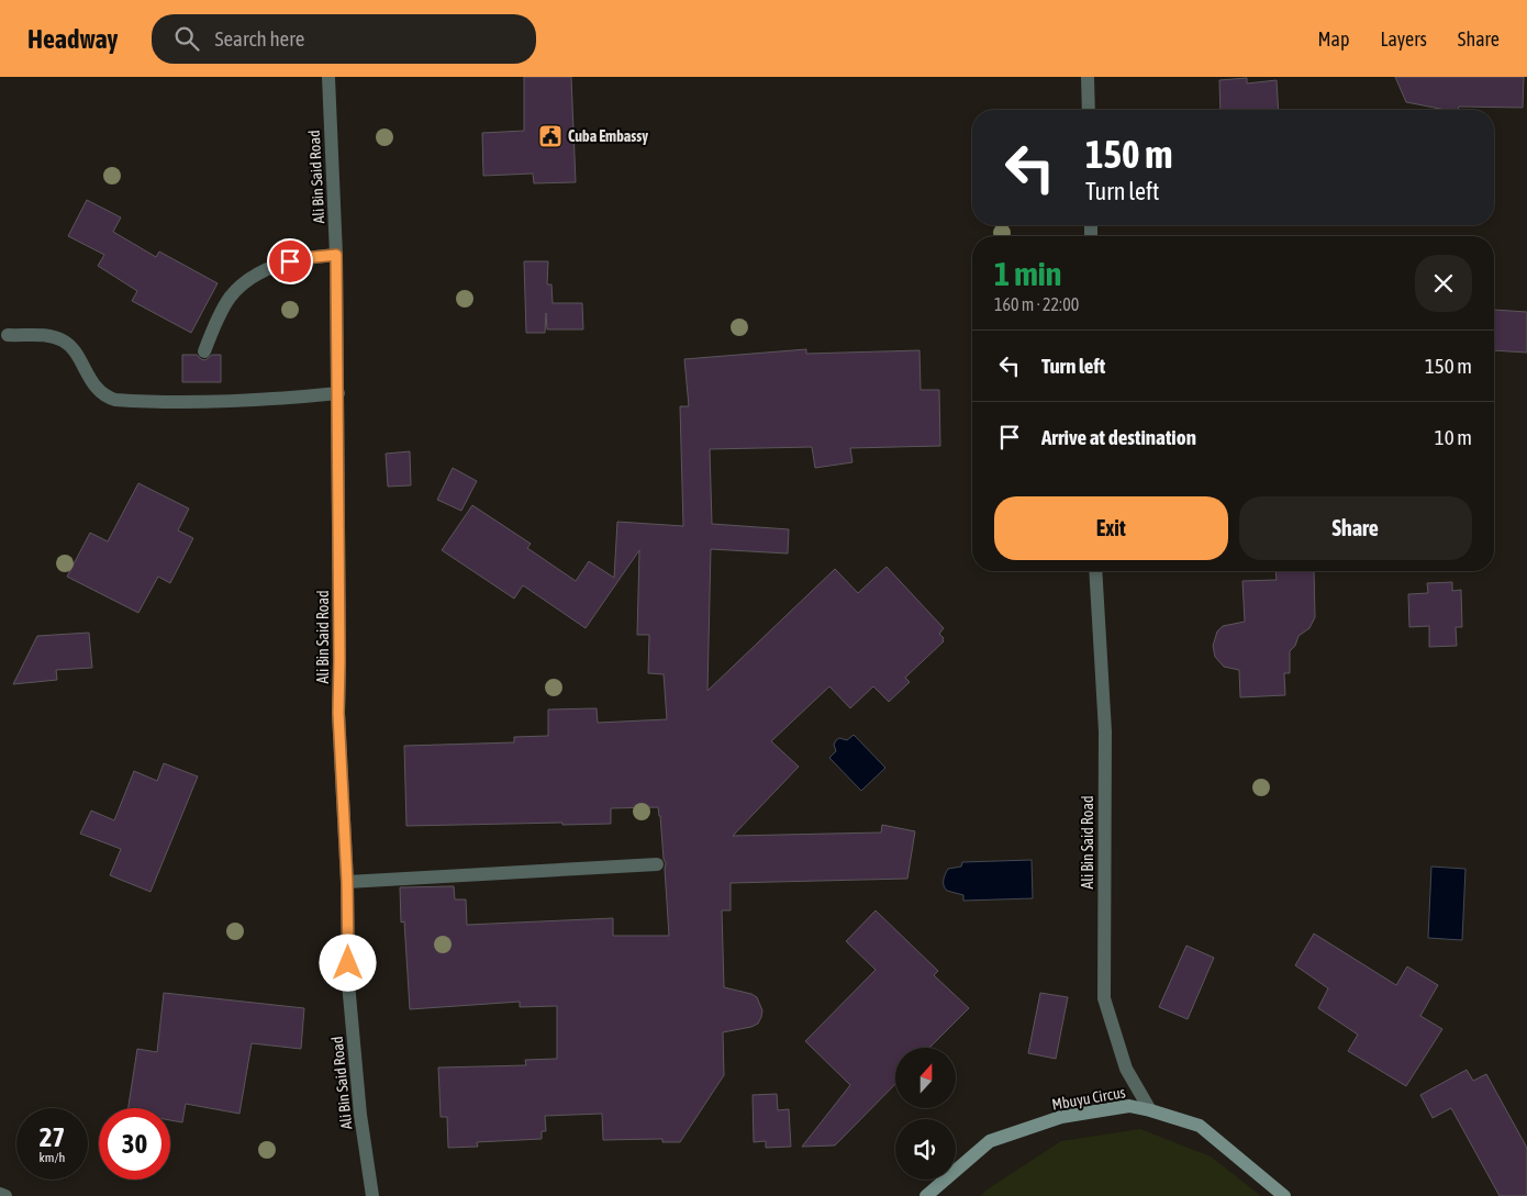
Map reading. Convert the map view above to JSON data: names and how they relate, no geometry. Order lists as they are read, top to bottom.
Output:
{
  "streets": {
    "street": ["Ali Bin Said Road", "Mbuyu Circus"]
  },
  "crossings": [
    ["Ali Bin Said Road", "Mbuyu Circus"]
  ],
  "places": {
    "public building": ["Cuba Embassy"]
  },
  "north": "top",
  "page": {
    "header": "Headway",
    "search": "Search here",
    "nav": ["Map", "Layers", "Share"],
    "turn": ["150 m", "Turn left"],
    "heading": ["1 min", "160 m · 22:00"],
    "list": [
      {
        "name": "Turn left",
        "value": "150 m"
      },
      {
        "name": "Arrive at destination",
        "value": "10 m"
      }
    ],
    "buttons": ["Exit", "Share"],
    "speed": "27 km/h",
    "limit": "30"
  }
}
